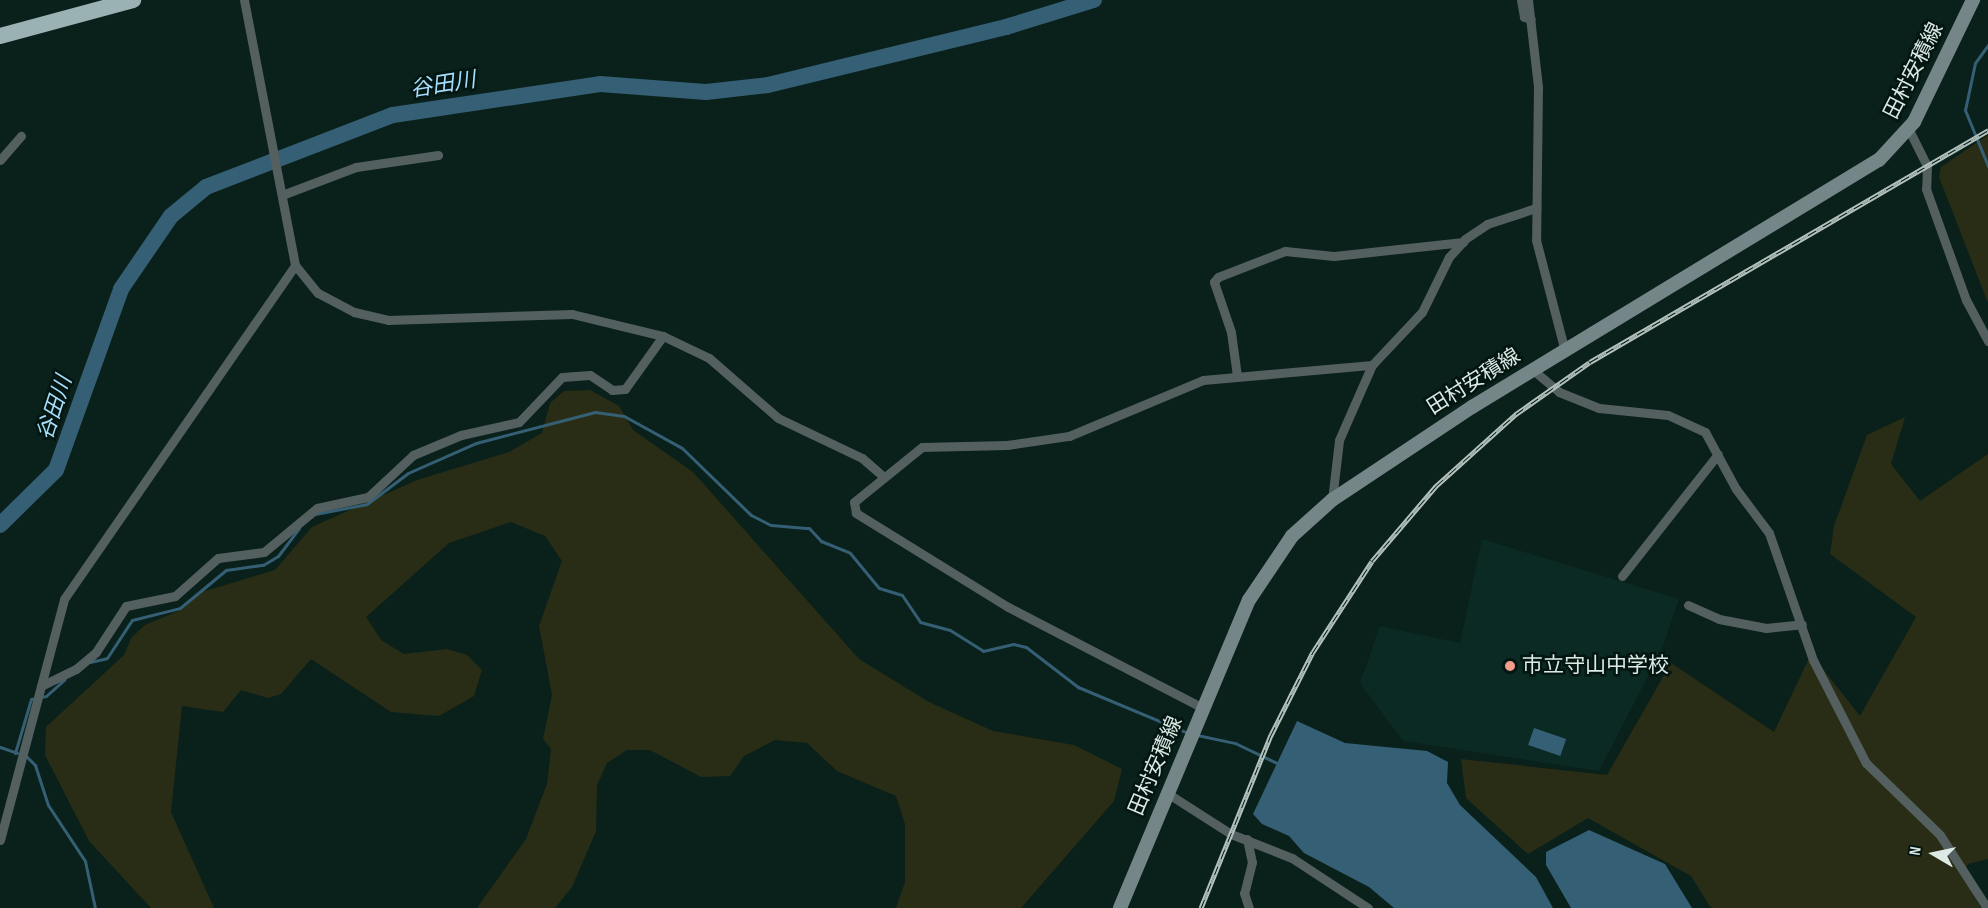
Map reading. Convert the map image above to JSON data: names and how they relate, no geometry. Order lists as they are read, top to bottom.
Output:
{
  "streets": {
    "main road": ["田村安積線"]
  },
  "water": ["谷田川"],
  "places": ["市立守山中学校"],
  "north": "left"
}
